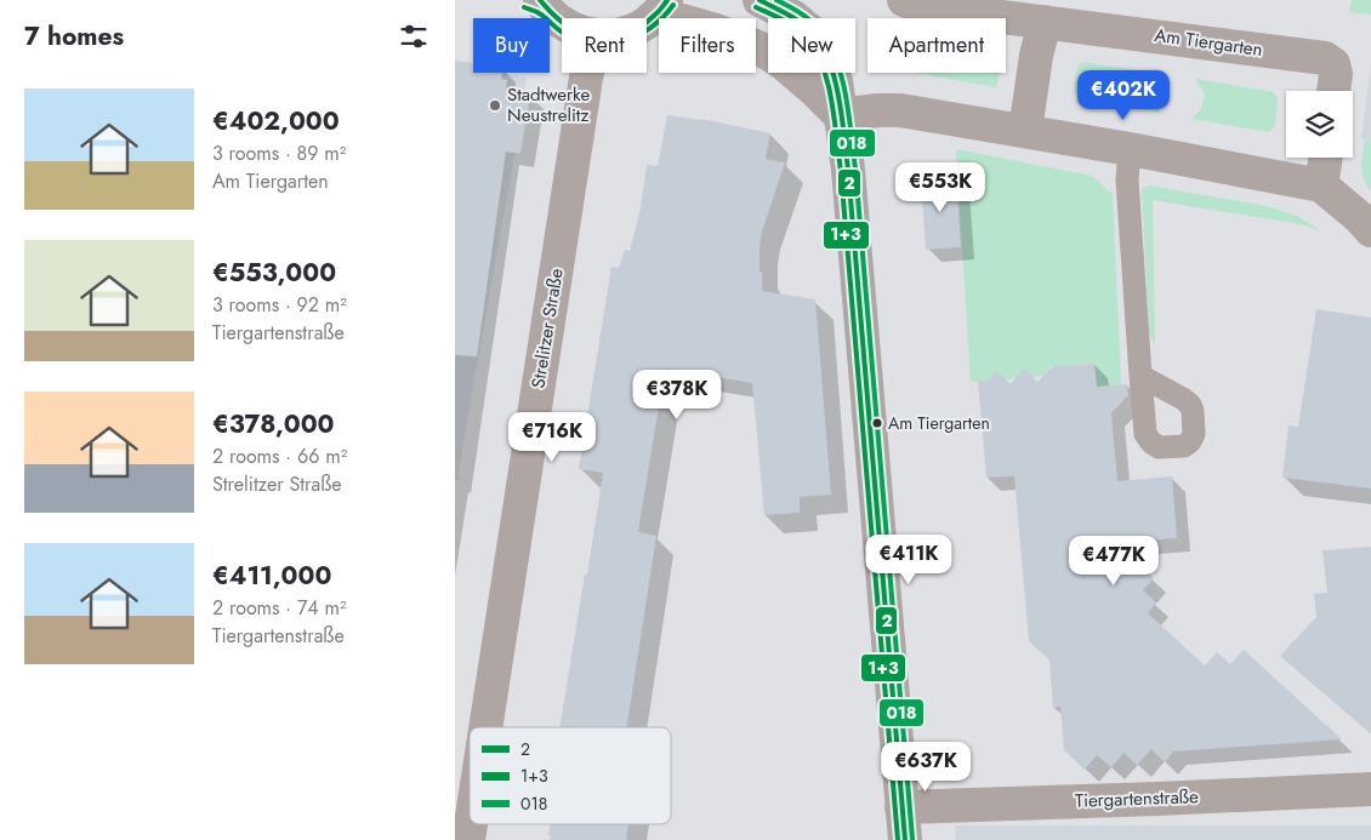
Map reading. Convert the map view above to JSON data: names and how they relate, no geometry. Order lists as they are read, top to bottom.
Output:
{
  "streets": {
    "street": ["Am Tiergarten", "Strelitzer Straße", "Tiergartenstraße"]
  },
  "places": ["Stadtwerke Neustrelitz", "Am Tiergarten"],
  "lines": ["transit line 2", "transit line 018", "transit line 1+3"],
  "legend": ["2", "1+3", "018"],
  "page": {
    "heading": "7 homes",
    "chip": [
      "Buy",
      "Rent",
      "Filters",
      "New",
      "Apartment"
    ],
    "price": [
      "€402K",
      "€553K",
      "€378K",
      "€716K",
      "€411K",
      "€477K",
      "€637K"
    ],
    "list": [
      {
        "name": "€402,000",
        "note": "3 rooms · 89 m² · Am Tiergarten"
      },
      {
        "name": "€553,000",
        "note": "3 rooms · 92 m² · Tiergartenstraße"
      },
      {
        "name": "€378,000",
        "note": "2 rooms · 66 m² · Strelitzer Straße"
      },
      {
        "name": "€411,000",
        "note": "2 rooms · 74 m² · Tiergartenstraße"
      }
    ]
  }
}
